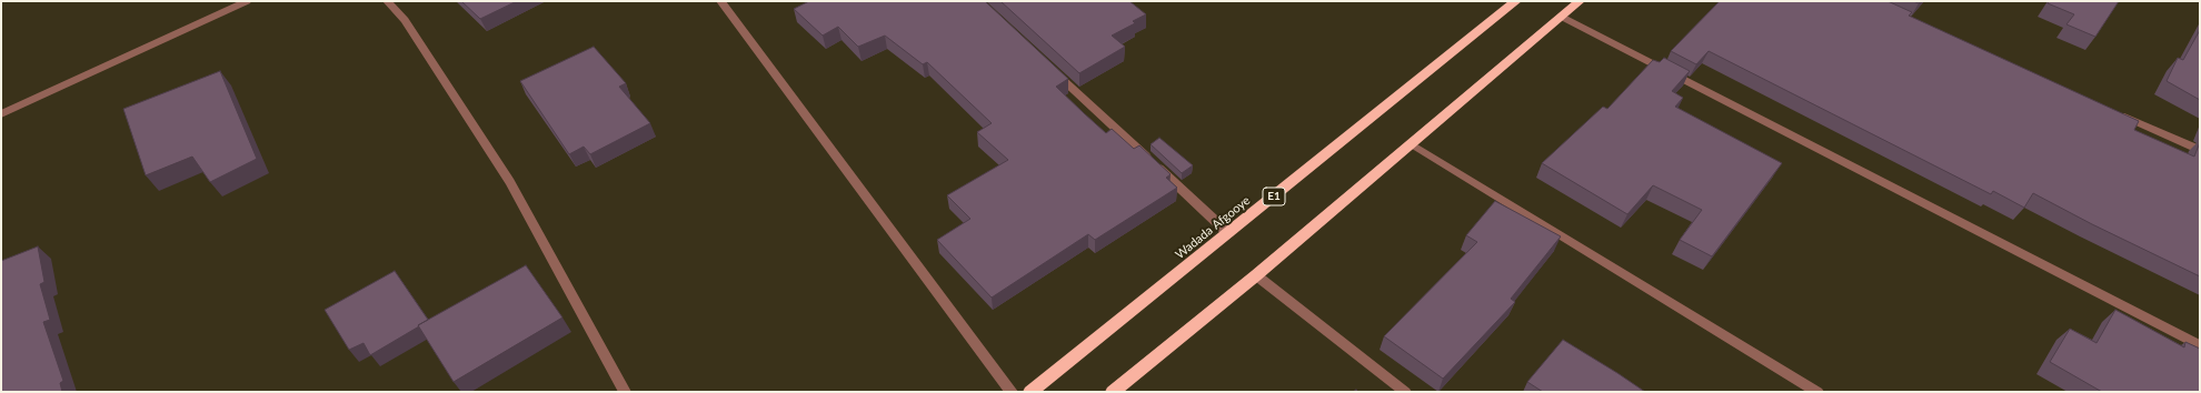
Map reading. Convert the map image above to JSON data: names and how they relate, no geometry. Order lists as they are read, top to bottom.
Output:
{
  "streets": {
    "highway": ["E1", "Wadada Afgooye"]
  }
}
